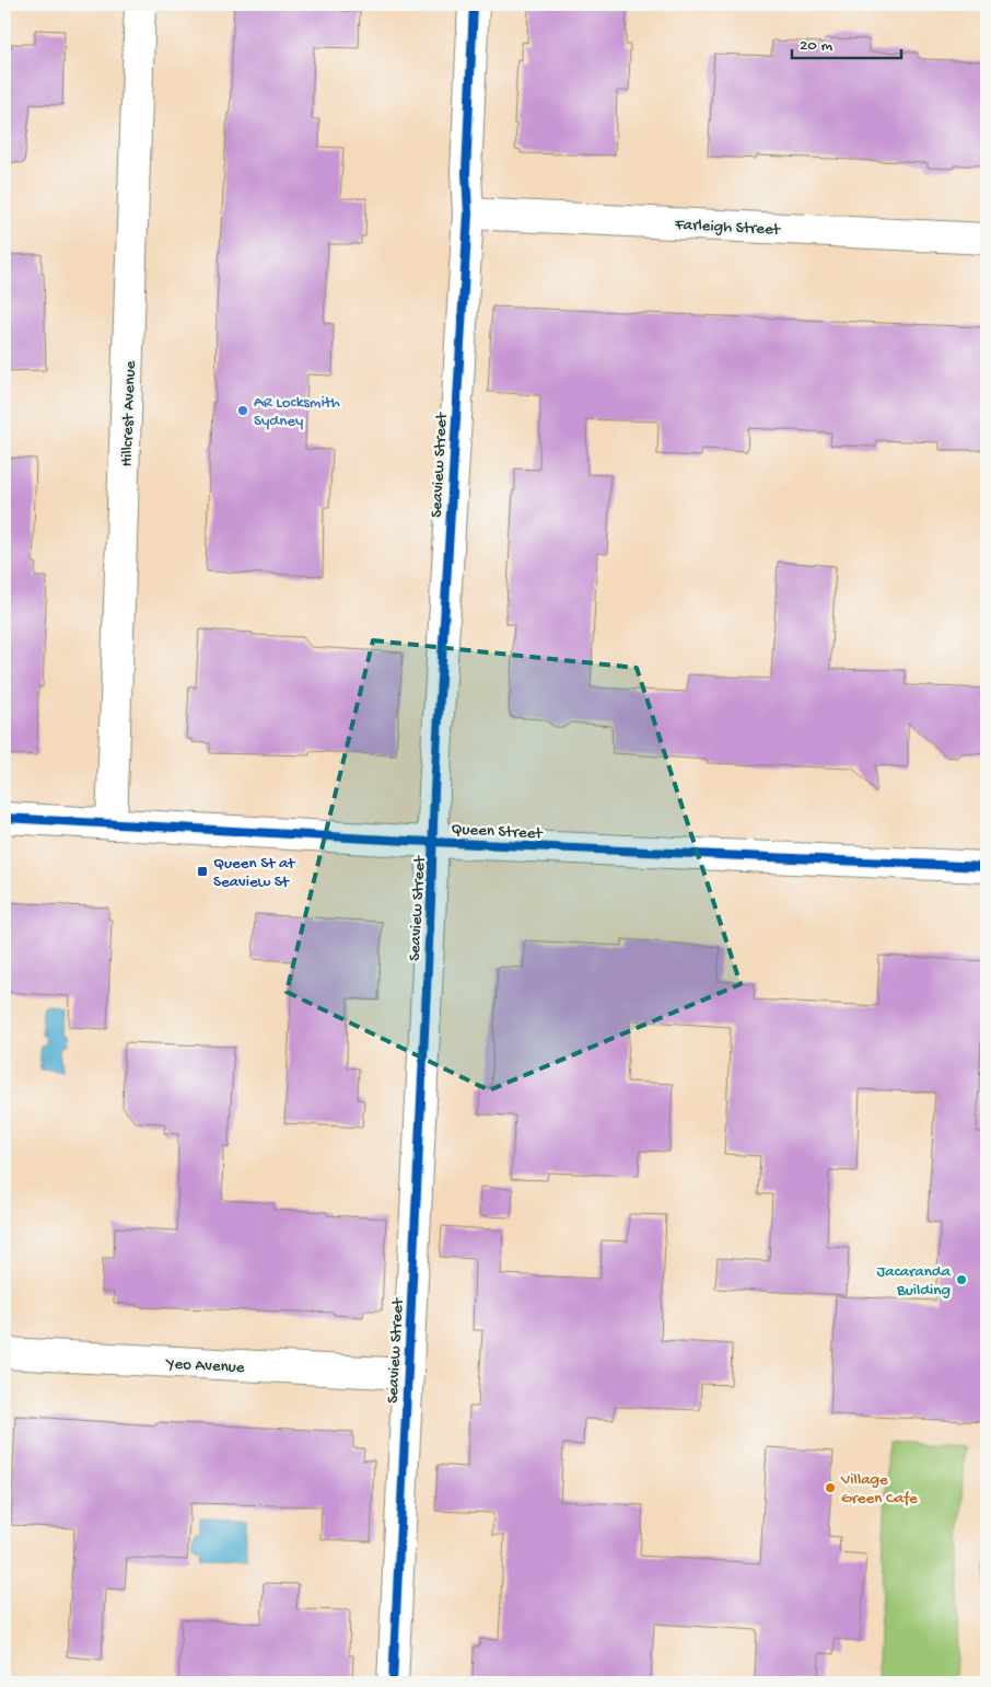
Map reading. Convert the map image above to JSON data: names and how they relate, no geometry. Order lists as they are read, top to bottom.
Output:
{
  "streets": {
    "street": [
      "Farleigh Street",
      "Hillcrest Avenue",
      "Seaview Street",
      "Queen Street",
      "Yeo Avenue"
    ]
  },
  "crossings": [
    ["Farleigh Street", "Seaview Street"],
    ["Hillcrest Avenue", "Queen Street"],
    ["Seaview Street", "Queen Street"],
    ["Seaview Street", "Yeo Avenue"]
  ],
  "places": {
    "other": ["AR Locksmith Sydney", "Jacaranda Building", "Village Green Cafe"],
    "transit": ["Queen St at Seaview St"]
  },
  "scale_bar": "20 m"
}
